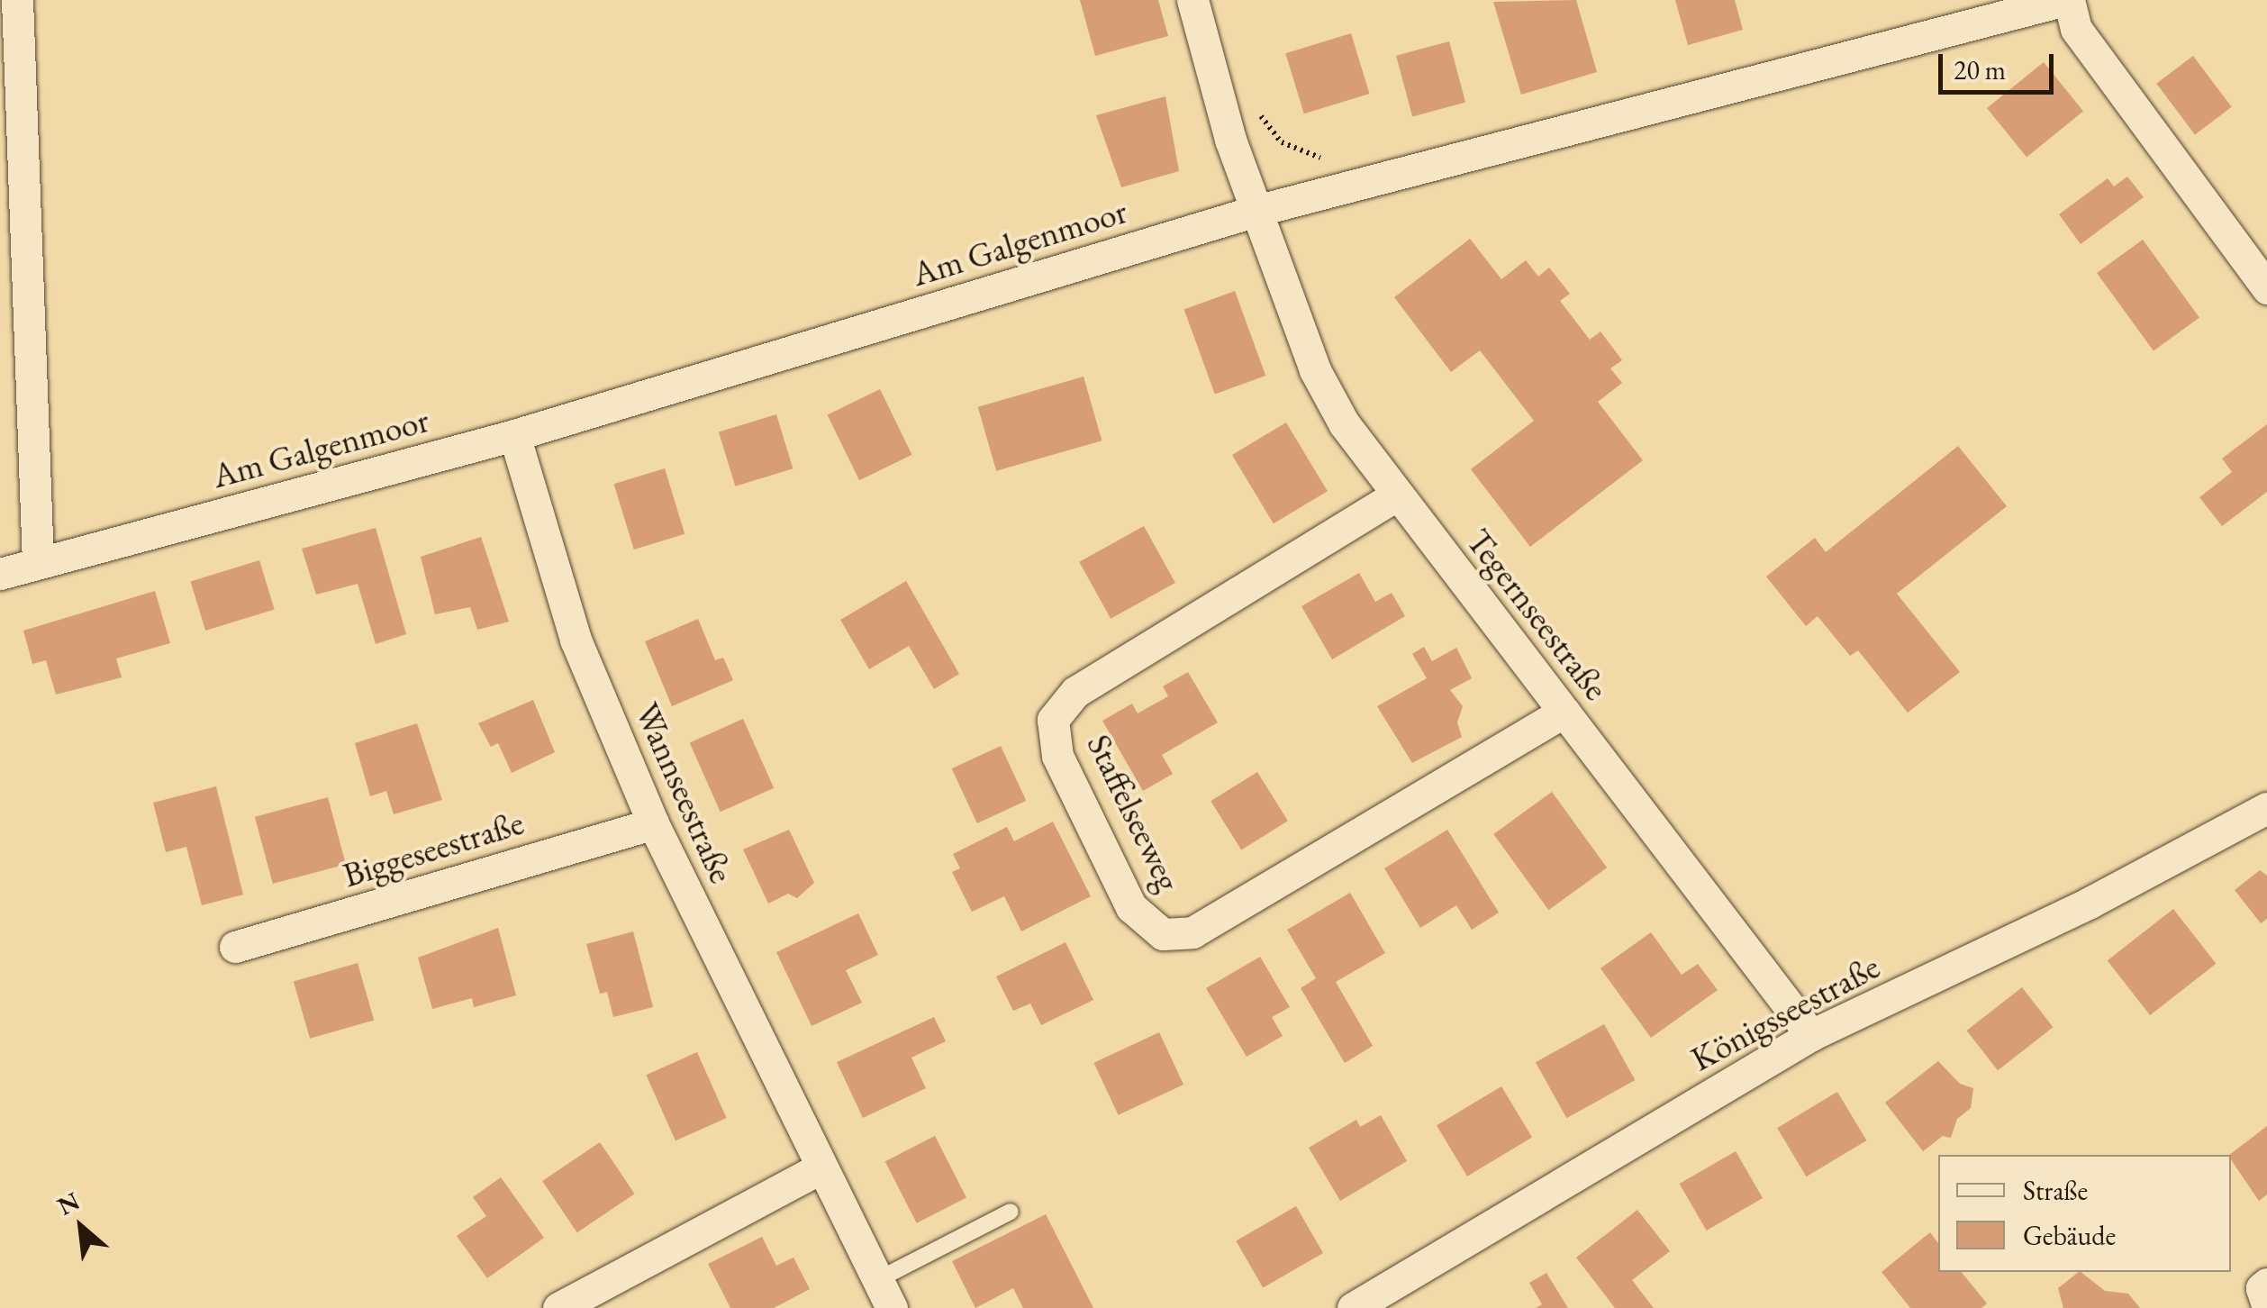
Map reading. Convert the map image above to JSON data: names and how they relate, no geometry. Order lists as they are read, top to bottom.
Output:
{
  "streets": {
    "street": [
      "Am Galgenmoor",
      "Tegernseestraße",
      "Wannseestraße",
      "Staffelseeweg",
      "Biggeseestraße",
      "Königsseestraße"
    ]
  },
  "crossings": [
    ["Am Galgenmoor", "Tegernseestraße"],
    ["Am Galgenmoor", "Wannseestraße"],
    ["Tegernseestraße", "Staffelseeweg"],
    ["Tegernseestraße", "Königsseestraße"],
    ["Wannseestraße", "Biggeseestraße"]
  ],
  "legend": ["Straße", "Gebäude"],
  "scale_bar": "20 m",
  "north": "top left"
}
